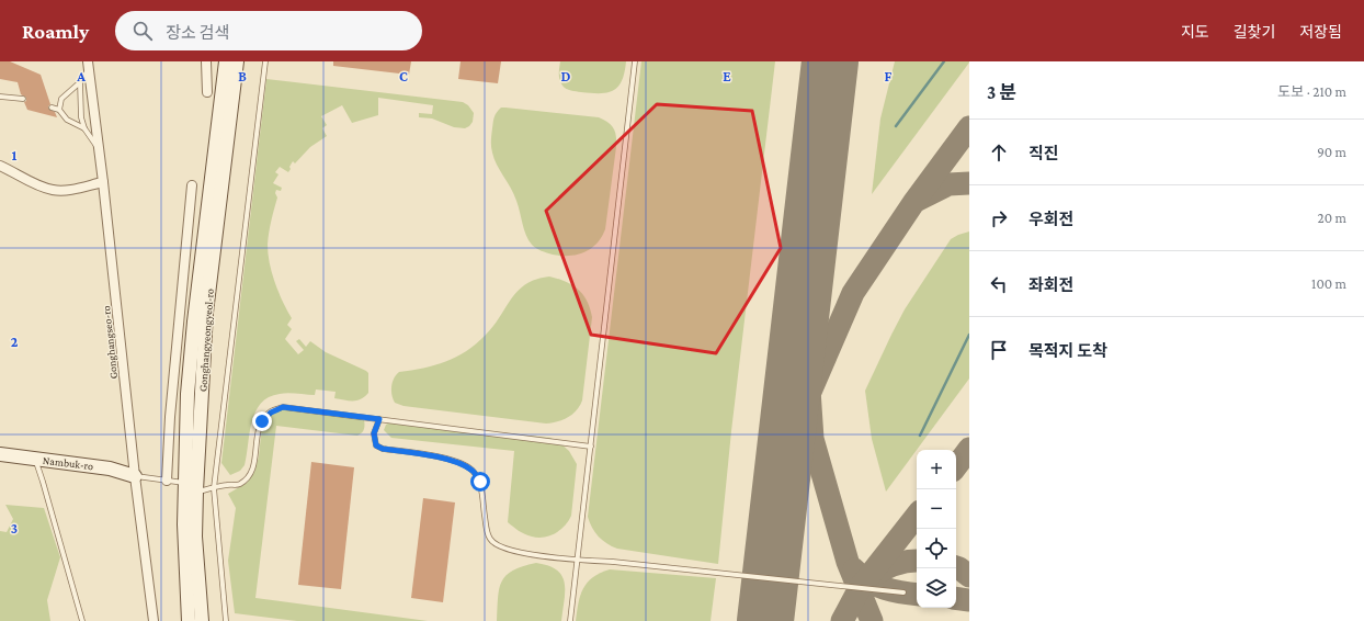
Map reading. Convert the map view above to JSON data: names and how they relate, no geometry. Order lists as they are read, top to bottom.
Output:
{
  "streets": {
    "street": ["Gonghangyeongyeol-ro", "Gonghangseo-ro", "Nambuk-ro"]
  },
  "crossings": [
    ["Gonghangseo-ro", "Nambuk-ro"]
  ],
  "page": {
    "header": "Roamly",
    "search": "장소 검색",
    "nav": ["지도", "길찾기", "저장됨"],
    "heading": ["3 분", "도보 · 210 m"],
    "list": [
      ["직진", "90 m"],
      ["우회전", "20 m"],
      ["좌회전", "100 m"],
      "목적지 도착"
    ],
    "map_buttons": ["+", "−"]
  },
  "grid": {
    "columns": [
      "A",
      "B",
      "C",
      "D",
      "E",
      "F"
    ],
    "rows": ["1", "2", "3"]
  }
}
